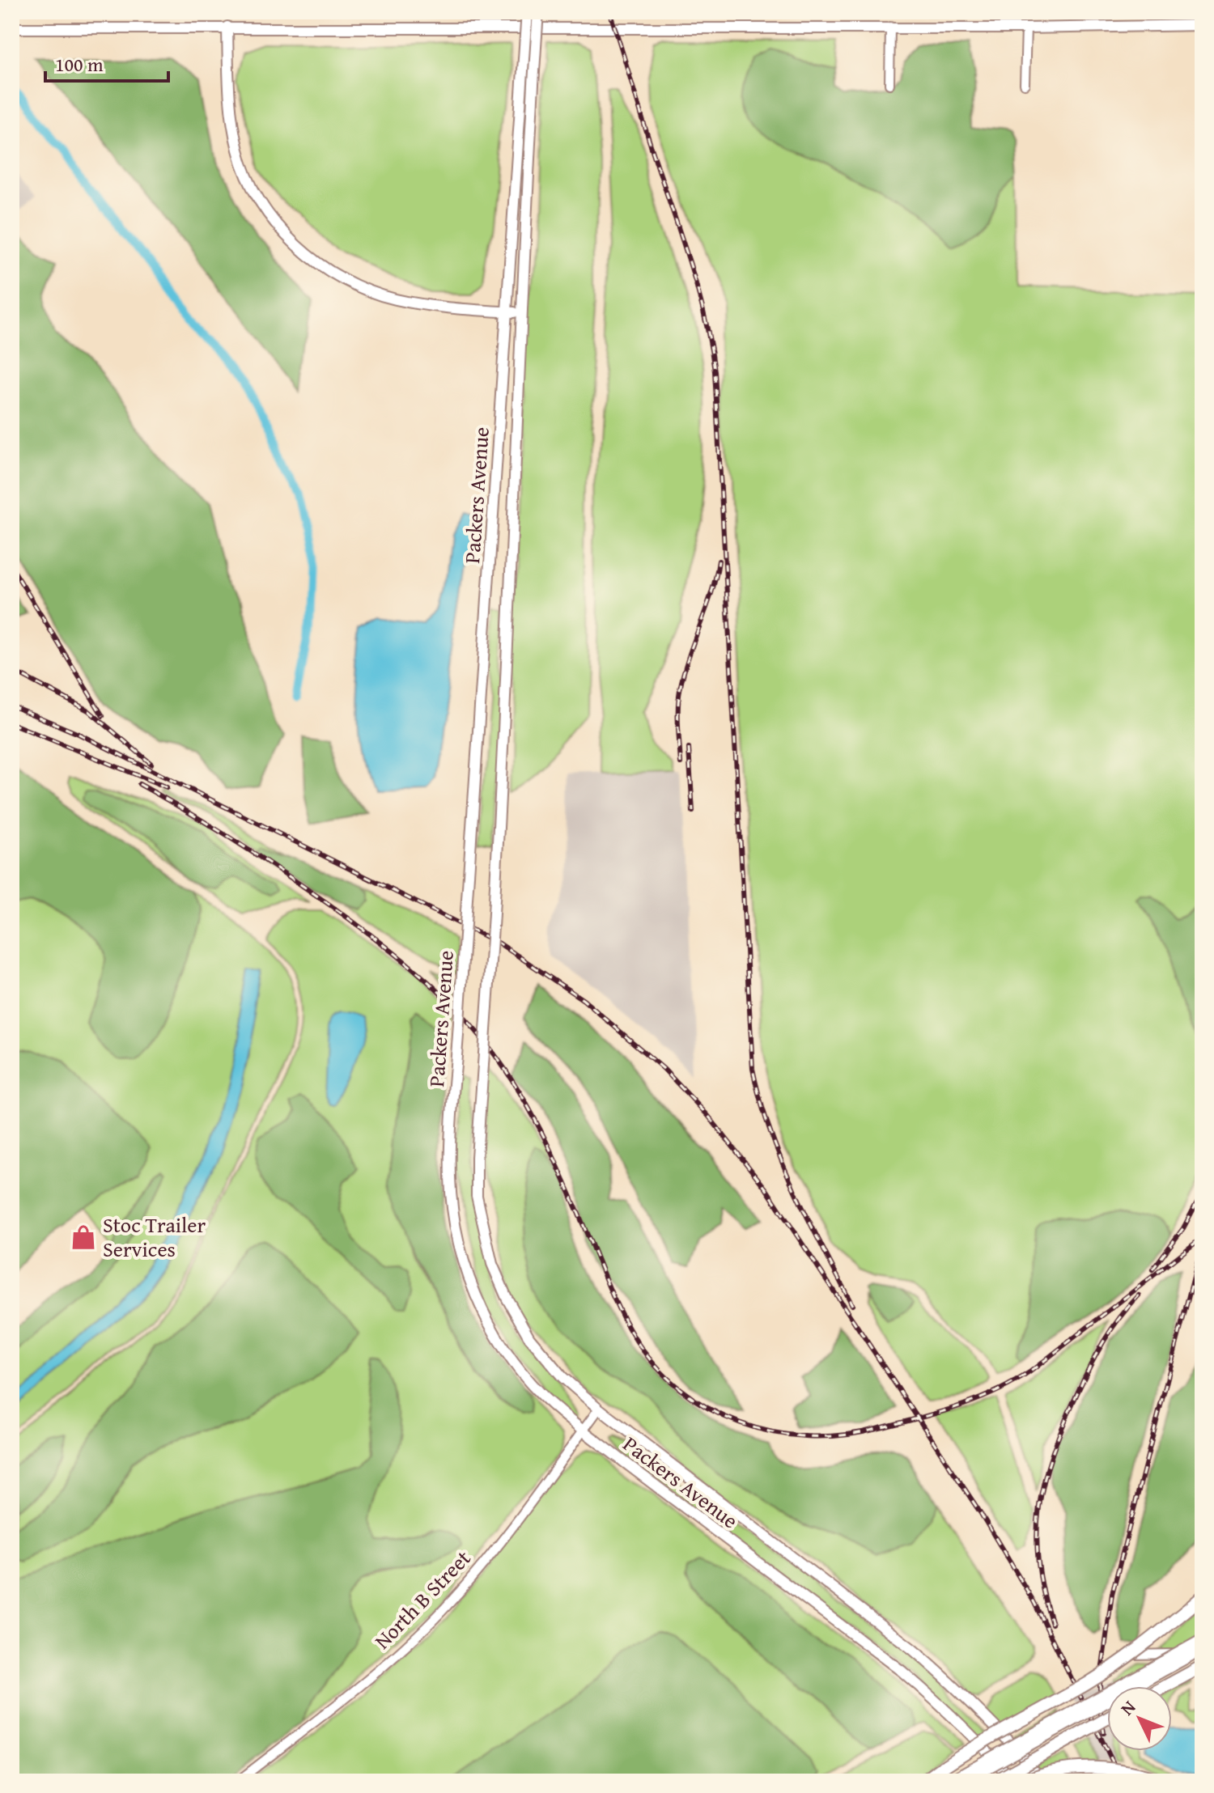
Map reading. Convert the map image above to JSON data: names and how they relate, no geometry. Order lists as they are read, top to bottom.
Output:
{
  "streets": {
    "main road": ["Packers Avenue"],
    "street": ["North B Street"]
  },
  "crossings": [
    ["Packers Avenue", "North B Street"]
  ],
  "places": {
    "shop": ["Stoc Trailer Services"]
  },
  "scale_bar": "100 m",
  "north": "top left"
}
